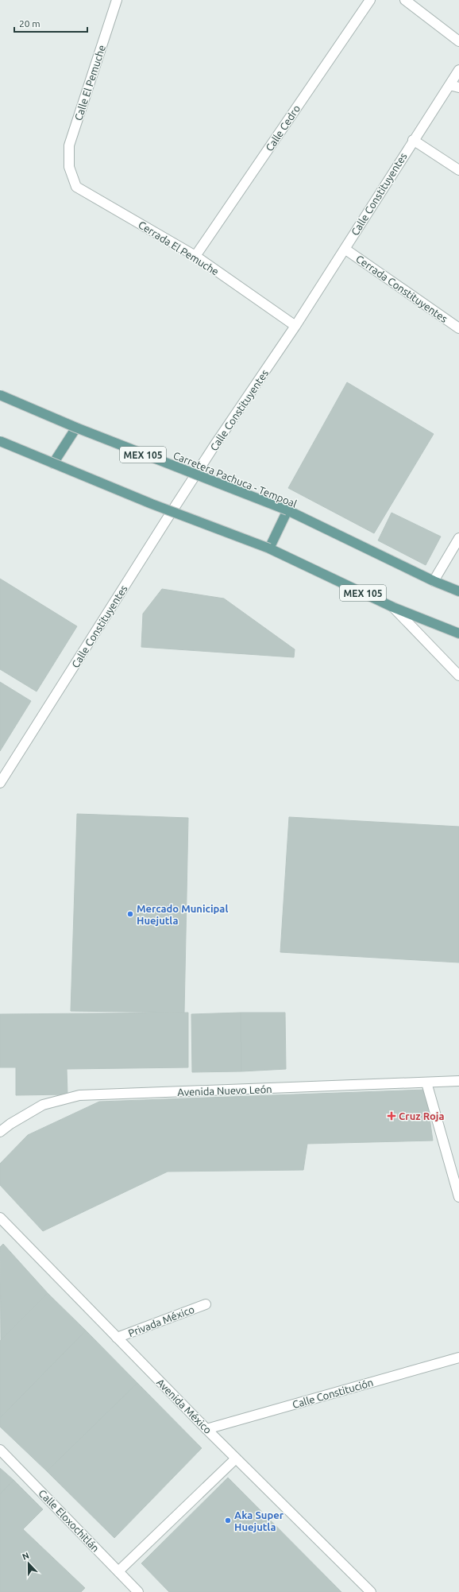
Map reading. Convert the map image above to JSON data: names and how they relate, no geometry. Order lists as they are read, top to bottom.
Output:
{
  "streets": {
    "main road": ["MEX 105", "Carretera Pachuca - Tempoal"],
    "street": [
      "Calle El Pemuche",
      "Calle Cedro",
      "Calle Constituyentes",
      "Cerrada El Pemuche",
      "Cerrada Constituyentes",
      "Avenida Nuevo León",
      "Privada México",
      "Calle Constitución",
      "Avenida México",
      "Calle Eloxochitlán"
    ]
  },
  "crossings": [
    ["Calle El Pemuche", "Cerrada El Pemuche"],
    ["Calle Cedro", "Cerrada El Pemuche"],
    ["Calle Constituyentes", "Cerrada El Pemuche"],
    ["Calle Constituyentes", "Cerrada Constituyentes"],
    ["Privada México", "Avenida México"],
    ["Calle Constitución", "Avenida México"]
  ],
  "places": {
    "other": ["Mercado Municipal Huejutla", "Aka Super Huejutla"],
    "health": ["Cruz Roja"]
  },
  "scale_bar": "20 m",
  "north": "top"
}
